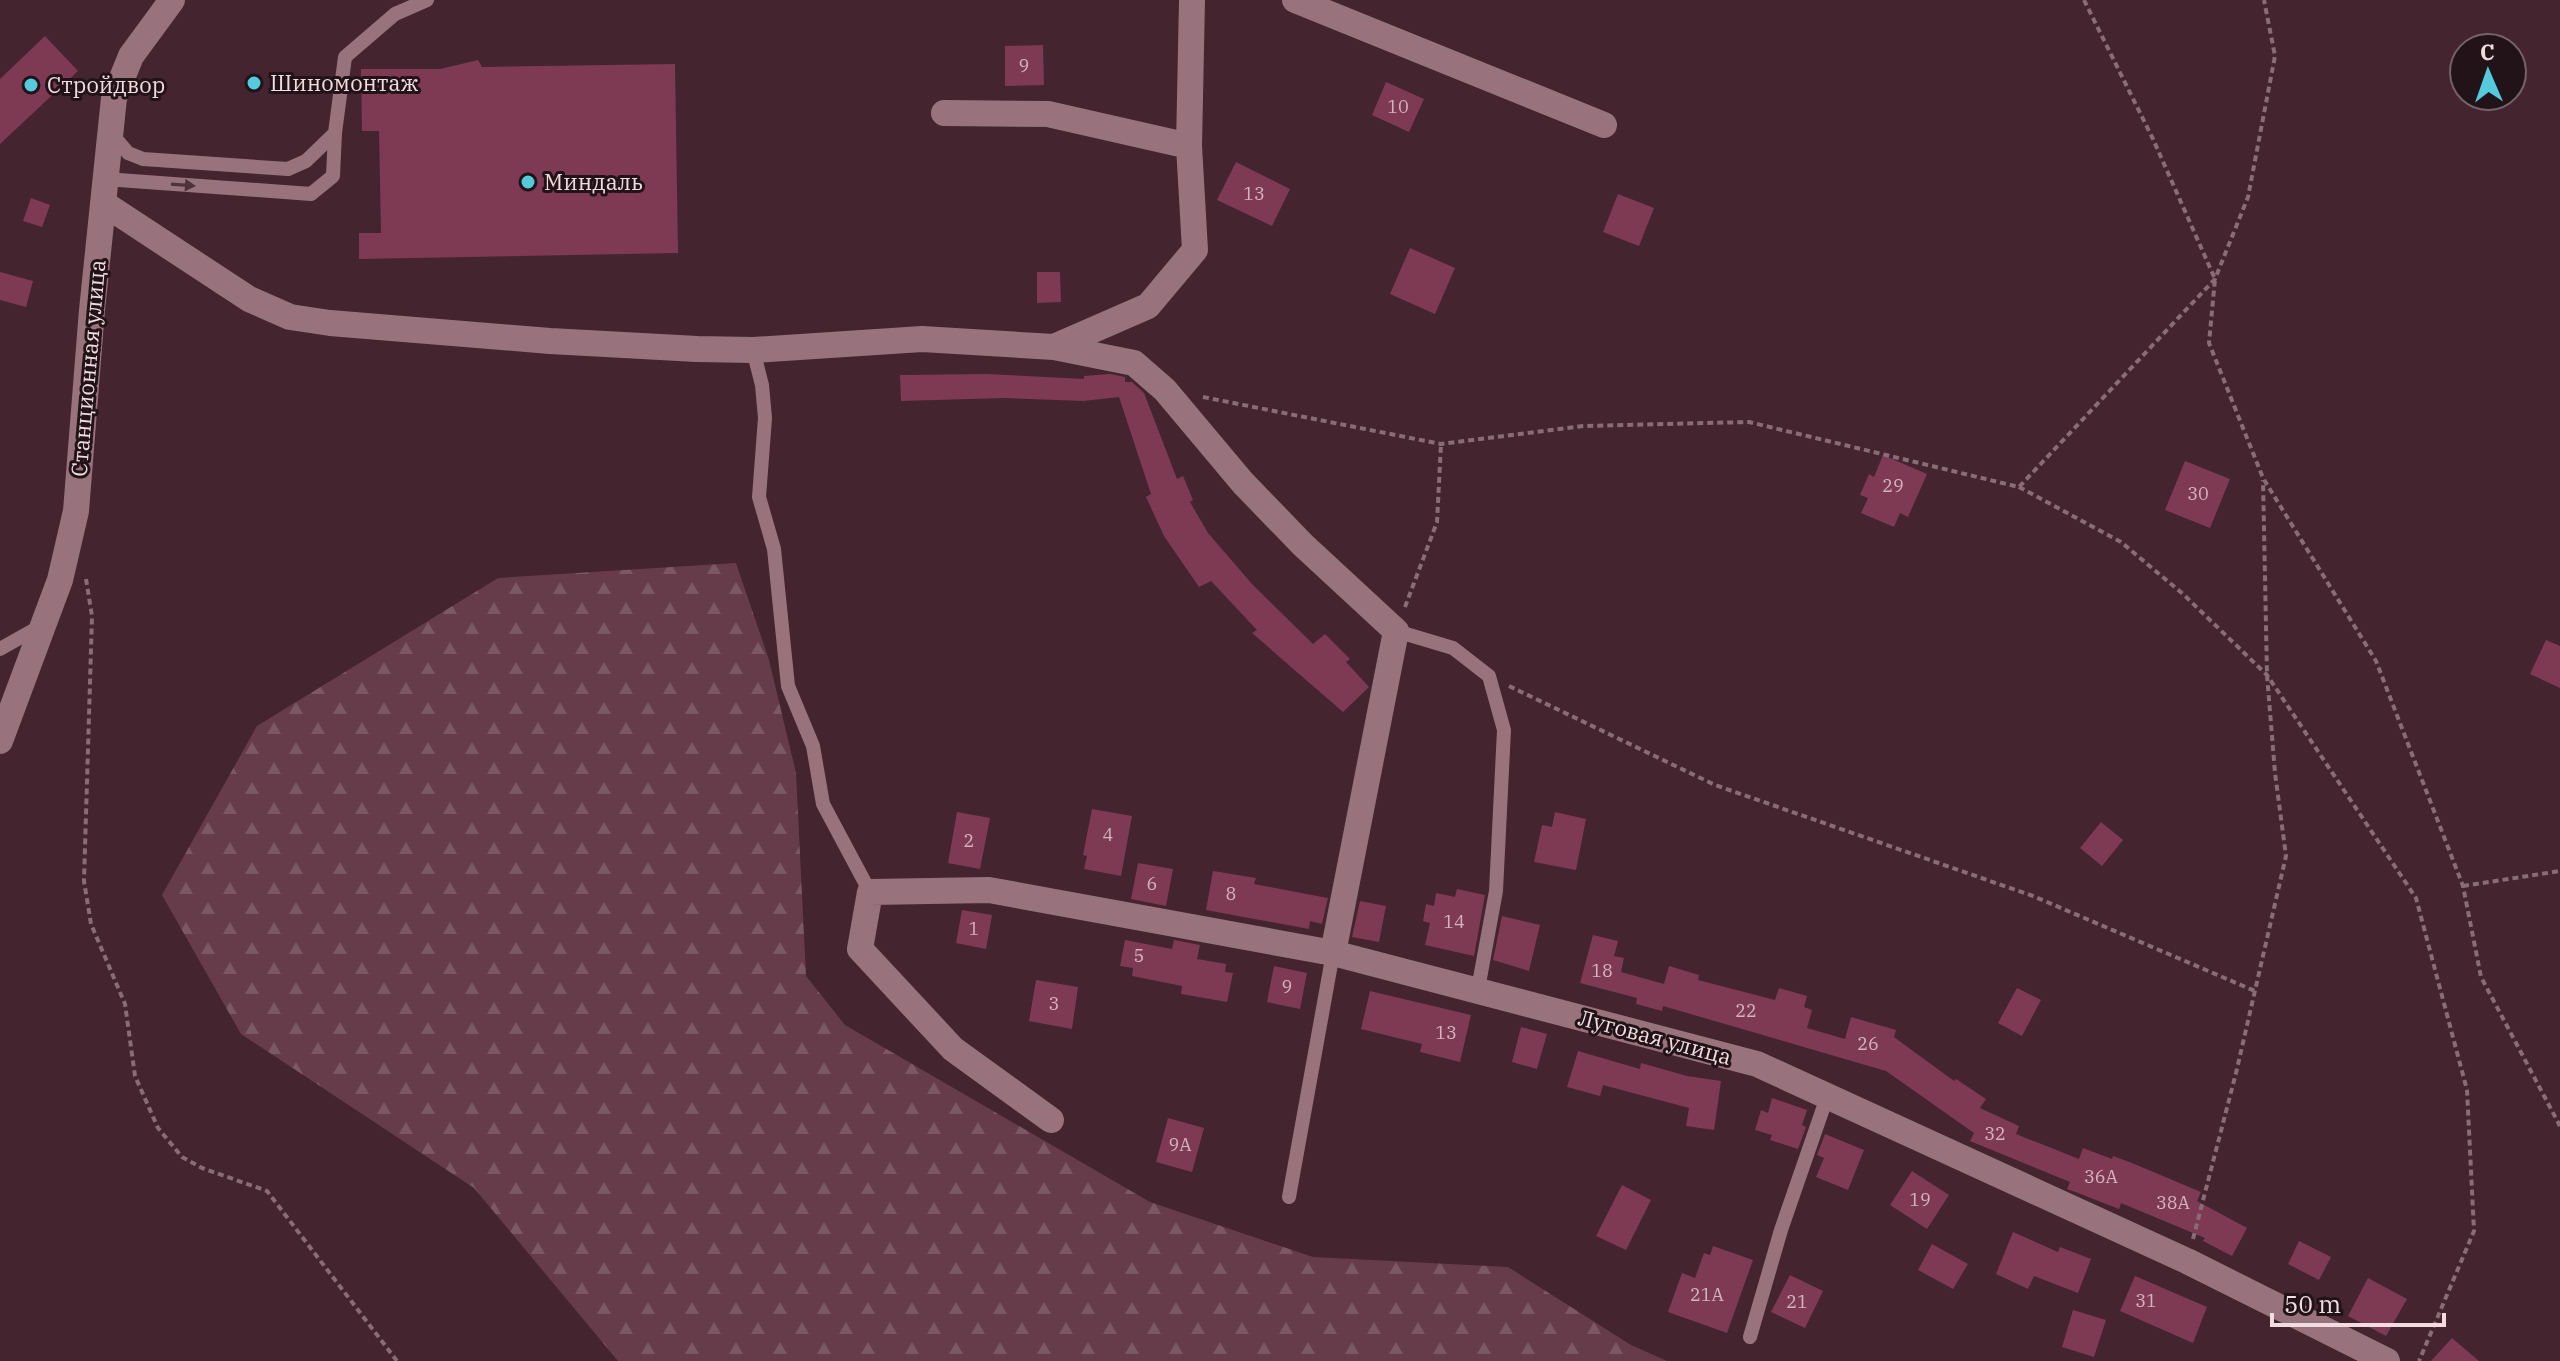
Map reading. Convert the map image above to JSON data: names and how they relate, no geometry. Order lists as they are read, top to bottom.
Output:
{
  "streets": {
    "street": ["Станционная улица", "Луговая улица"]
  },
  "places": ["Шиномонтаж", "Стройдвор", "Миндаль"],
  "house_numbers": [
    "9",
    "10",
    "13",
    "29",
    "30",
    "4",
    "2",
    "6",
    "8",
    "14",
    "1",
    "5",
    "18",
    "9",
    "3",
    "22",
    "13",
    "26",
    "32",
    "9А",
    "36А",
    "19",
    "38А",
    "21А",
    "31",
    "21"
  ],
  "scale_bar": "50 m",
  "north": "top"
}
